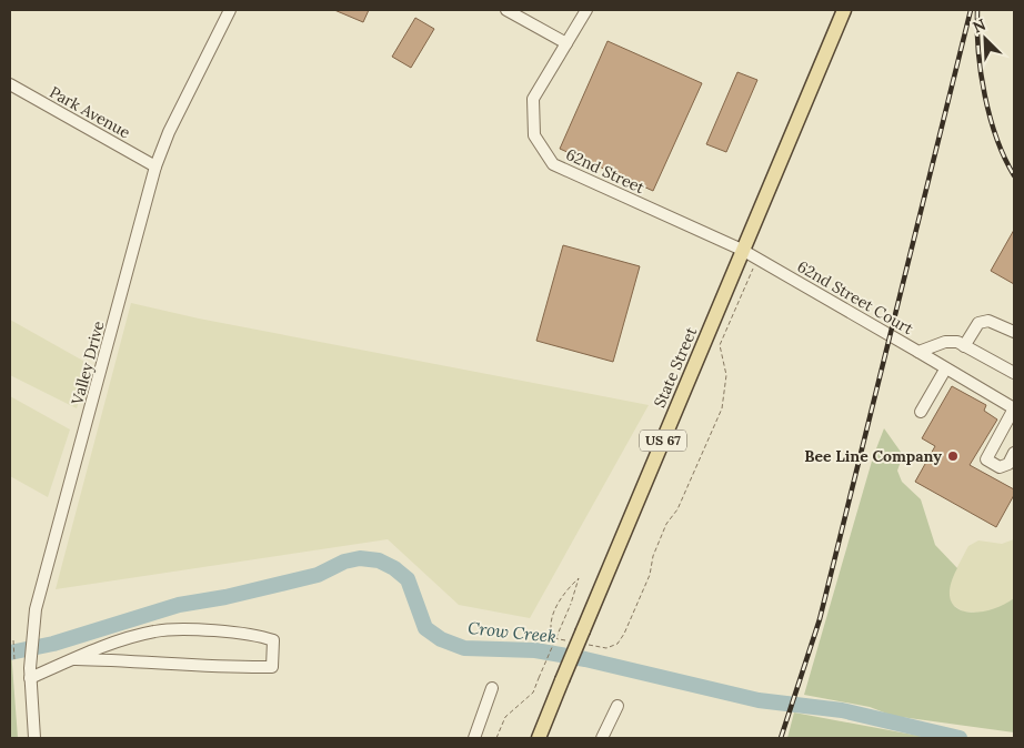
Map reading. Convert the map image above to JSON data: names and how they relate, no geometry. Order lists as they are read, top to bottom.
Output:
{
  "streets": {
    "main road": ["State Street", "US 67"],
    "street": [
      "Park Avenue",
      "62nd Street",
      "62nd Street Court",
      "Valley Drive"
    ]
  },
  "crossings": [
    ["Park Avenue", "Valley Drive"],
    ["62nd Street", "62nd Street Court"],
    ["62nd Street", "State Street"],
    ["62nd Street Court", "State Street"]
  ],
  "water": ["Crow Creek"],
  "places": ["Bee Line Company"],
  "north": "top left"
}
